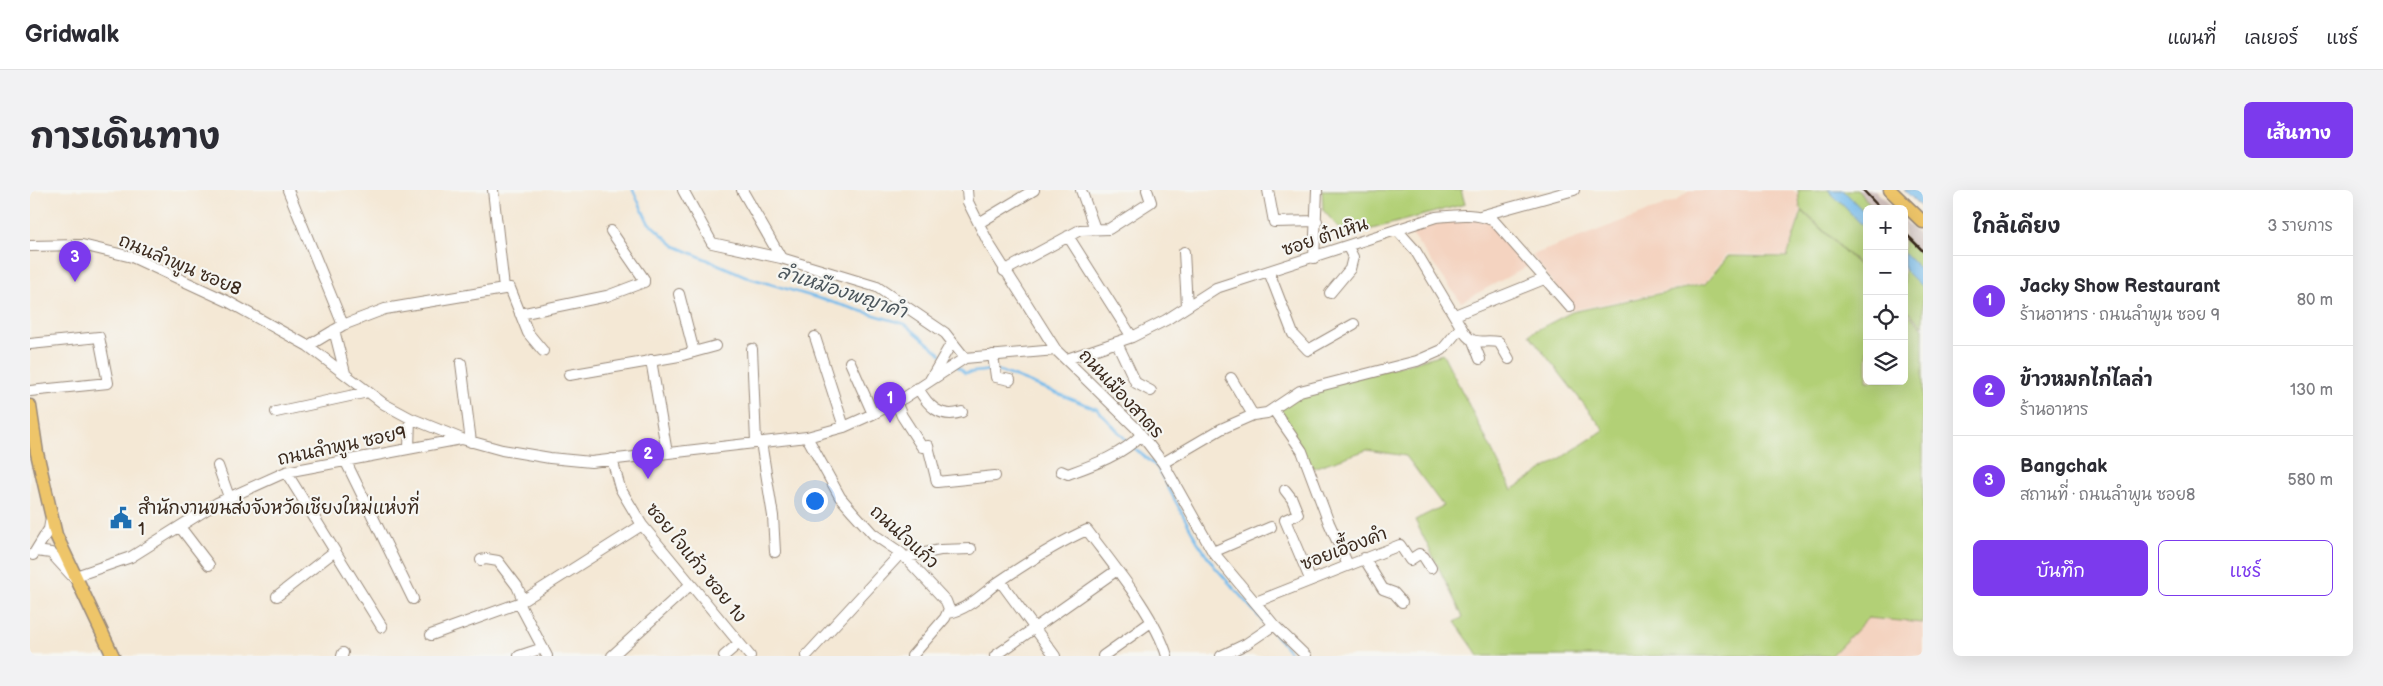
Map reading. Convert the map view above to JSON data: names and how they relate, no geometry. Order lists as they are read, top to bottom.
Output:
{
  "streets": {
    "street": [
      "ซอย ต๋าเหิน",
      "ถนนลำพูน ซอย8",
      "ถนนเมืองสาตร",
      "ถนนลำพูน ซอย9",
      "ถนนใจแก้ว",
      "ซอยเอื้องคำ",
      "ซอย ใจแก้ว ซอย 1ง"
    ]
  },
  "crossings": [
    ["ซอย ต๋าเหิน", "ถนนเมืองสาตร"],
    ["ถนนลำพูน ซอย8", "ถนนลำพูน ซอย9"],
    ["ถนนลำพูน ซอย8", "ถนนใจแก้ว"],
    ["ถนนลำพูน ซอย8", "ซอย ใจแก้ว ซอย 1ง"],
    ["ถนนเมืองสาตร", "ซอยเอื้องคำ"]
  ],
  "water": ["ลำเหมืองพญาคำ"],
  "places": {
    "public building": ["สำนักงานขนส่งจังหวัดเชียงใหม่แห่งที่ 1"]
  },
  "page": {
    "header": "Gridwalk",
    "nav": ["แผนที่", "เลเยอร์", "แชร์"],
    "title": "การเดินทาง",
    "buttons": [
      "เส้นทาง",
      ["บันทึก", "แชร์"]
    ],
    "heading": ["ใกล้เคียง", "3 รายการ"],
    "map_buttons": ["+", "−"],
    "pins": ["3", "1", "2"],
    "list": [
      {
        "mark": "1",
        "name": "Jacky Show Restaurant",
        "note": "ร้านอาหาร · ถนนลำพูน ซอย 9",
        "value": "80 m"
      },
      {
        "mark": "2",
        "name": "ข้าวหมกไก่ไลล่า",
        "note": "ร้านอาหาร",
        "value": "130 m"
      },
      {
        "mark": "3",
        "name": "Bangchak",
        "note": "สถานที่ · ถนนลำพูน ซอย8",
        "value": "580 m"
      }
    ]
  }
}
